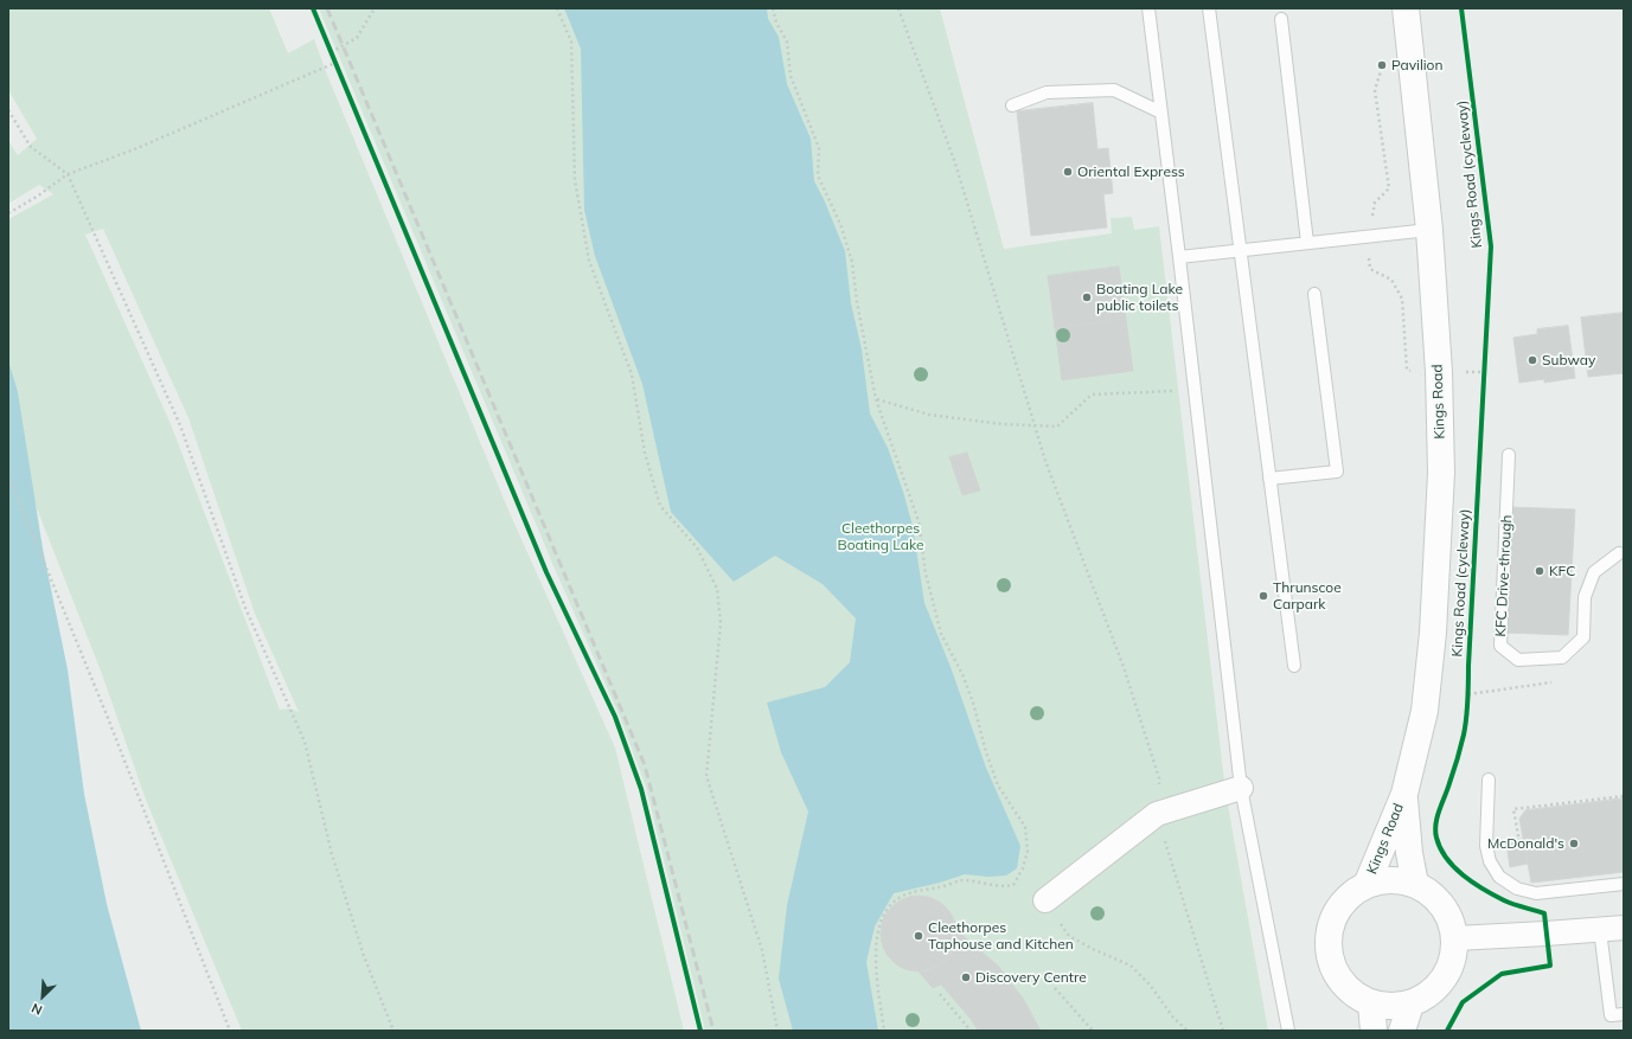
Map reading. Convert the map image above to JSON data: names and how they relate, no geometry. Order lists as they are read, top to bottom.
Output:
{
  "streets": {
    "street": ["Kings Road"],
    "lane": ["KFC Drive-through"],
    "cycle path": ["Kings Road (cycleway)"]
  },
  "parks": ["Cleethorpes Boating Lake"],
  "places": [
    "Pavilion",
    "Oriental Express",
    "Boating Lake public toilets",
    "Subway",
    "KFC",
    "Thrunscoe Carpark",
    "McDonald's",
    "Cleethorpes Taphouse and Kitchen",
    "Discovery Centre"
  ],
  "north": "bottom left"
}
